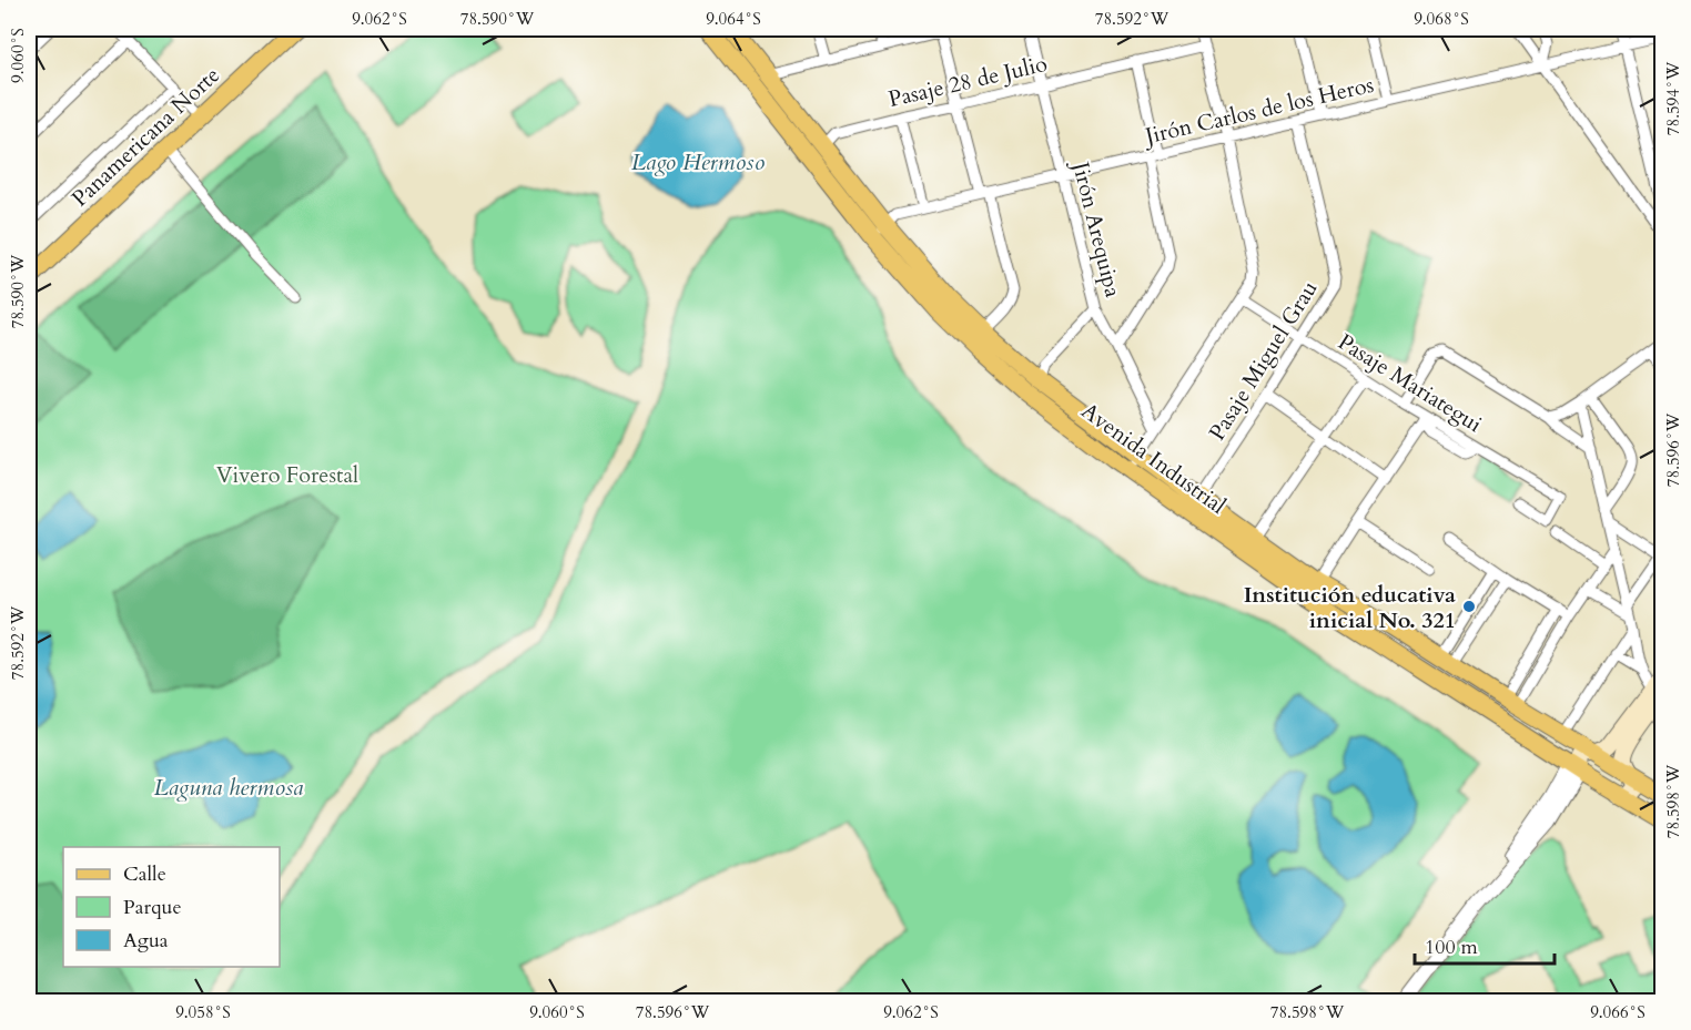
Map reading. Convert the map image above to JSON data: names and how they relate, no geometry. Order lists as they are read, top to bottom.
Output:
{
  "streets": {
    "main road": ["Panamericana Norte", "Avenida Industrial"],
    "street": [
      "Pasaje 28 de Julio",
      "Jirón Carlos de los Heros",
      "Jirón Arequipa",
      "Pasaje Miguel Grau",
      "Pasaje Mariategui"
    ]
  },
  "crossings": [
    ["Pasaje 28 de Julio", "Jirón Arequipa"],
    ["Pasaje 28 de Julio", "Avenida Industrial"],
    ["Jirón Carlos de los Heros", "Jirón Arequipa"],
    ["Jirón Carlos de los Heros", "Pasaje Miguel Grau"],
    ["Jirón Carlos de los Heros", "Avenida Industrial"],
    ["Pasaje Miguel Grau", "Pasaje Mariategui"],
    ["Pasaje Miguel Grau", "Avenida Industrial"]
  ],
  "water": ["Lago Hermoso", "Laguna hermosa"],
  "parks": ["Vivero Forestal"],
  "places": ["Institución educativa inicial No. 321"],
  "legend": ["Calle", "Parque", "Agua"],
  "scale_bar": "100 m",
  "coordinates": [
    "9.062°S",
    "78.590°W",
    "9.064°S",
    "78.592°W",
    "9.068°S",
    "9.060°S",
    "78.594°W",
    "78.596°W",
    "78.598°W",
    "9.058°S",
    "9.066°S"
  ]
}
